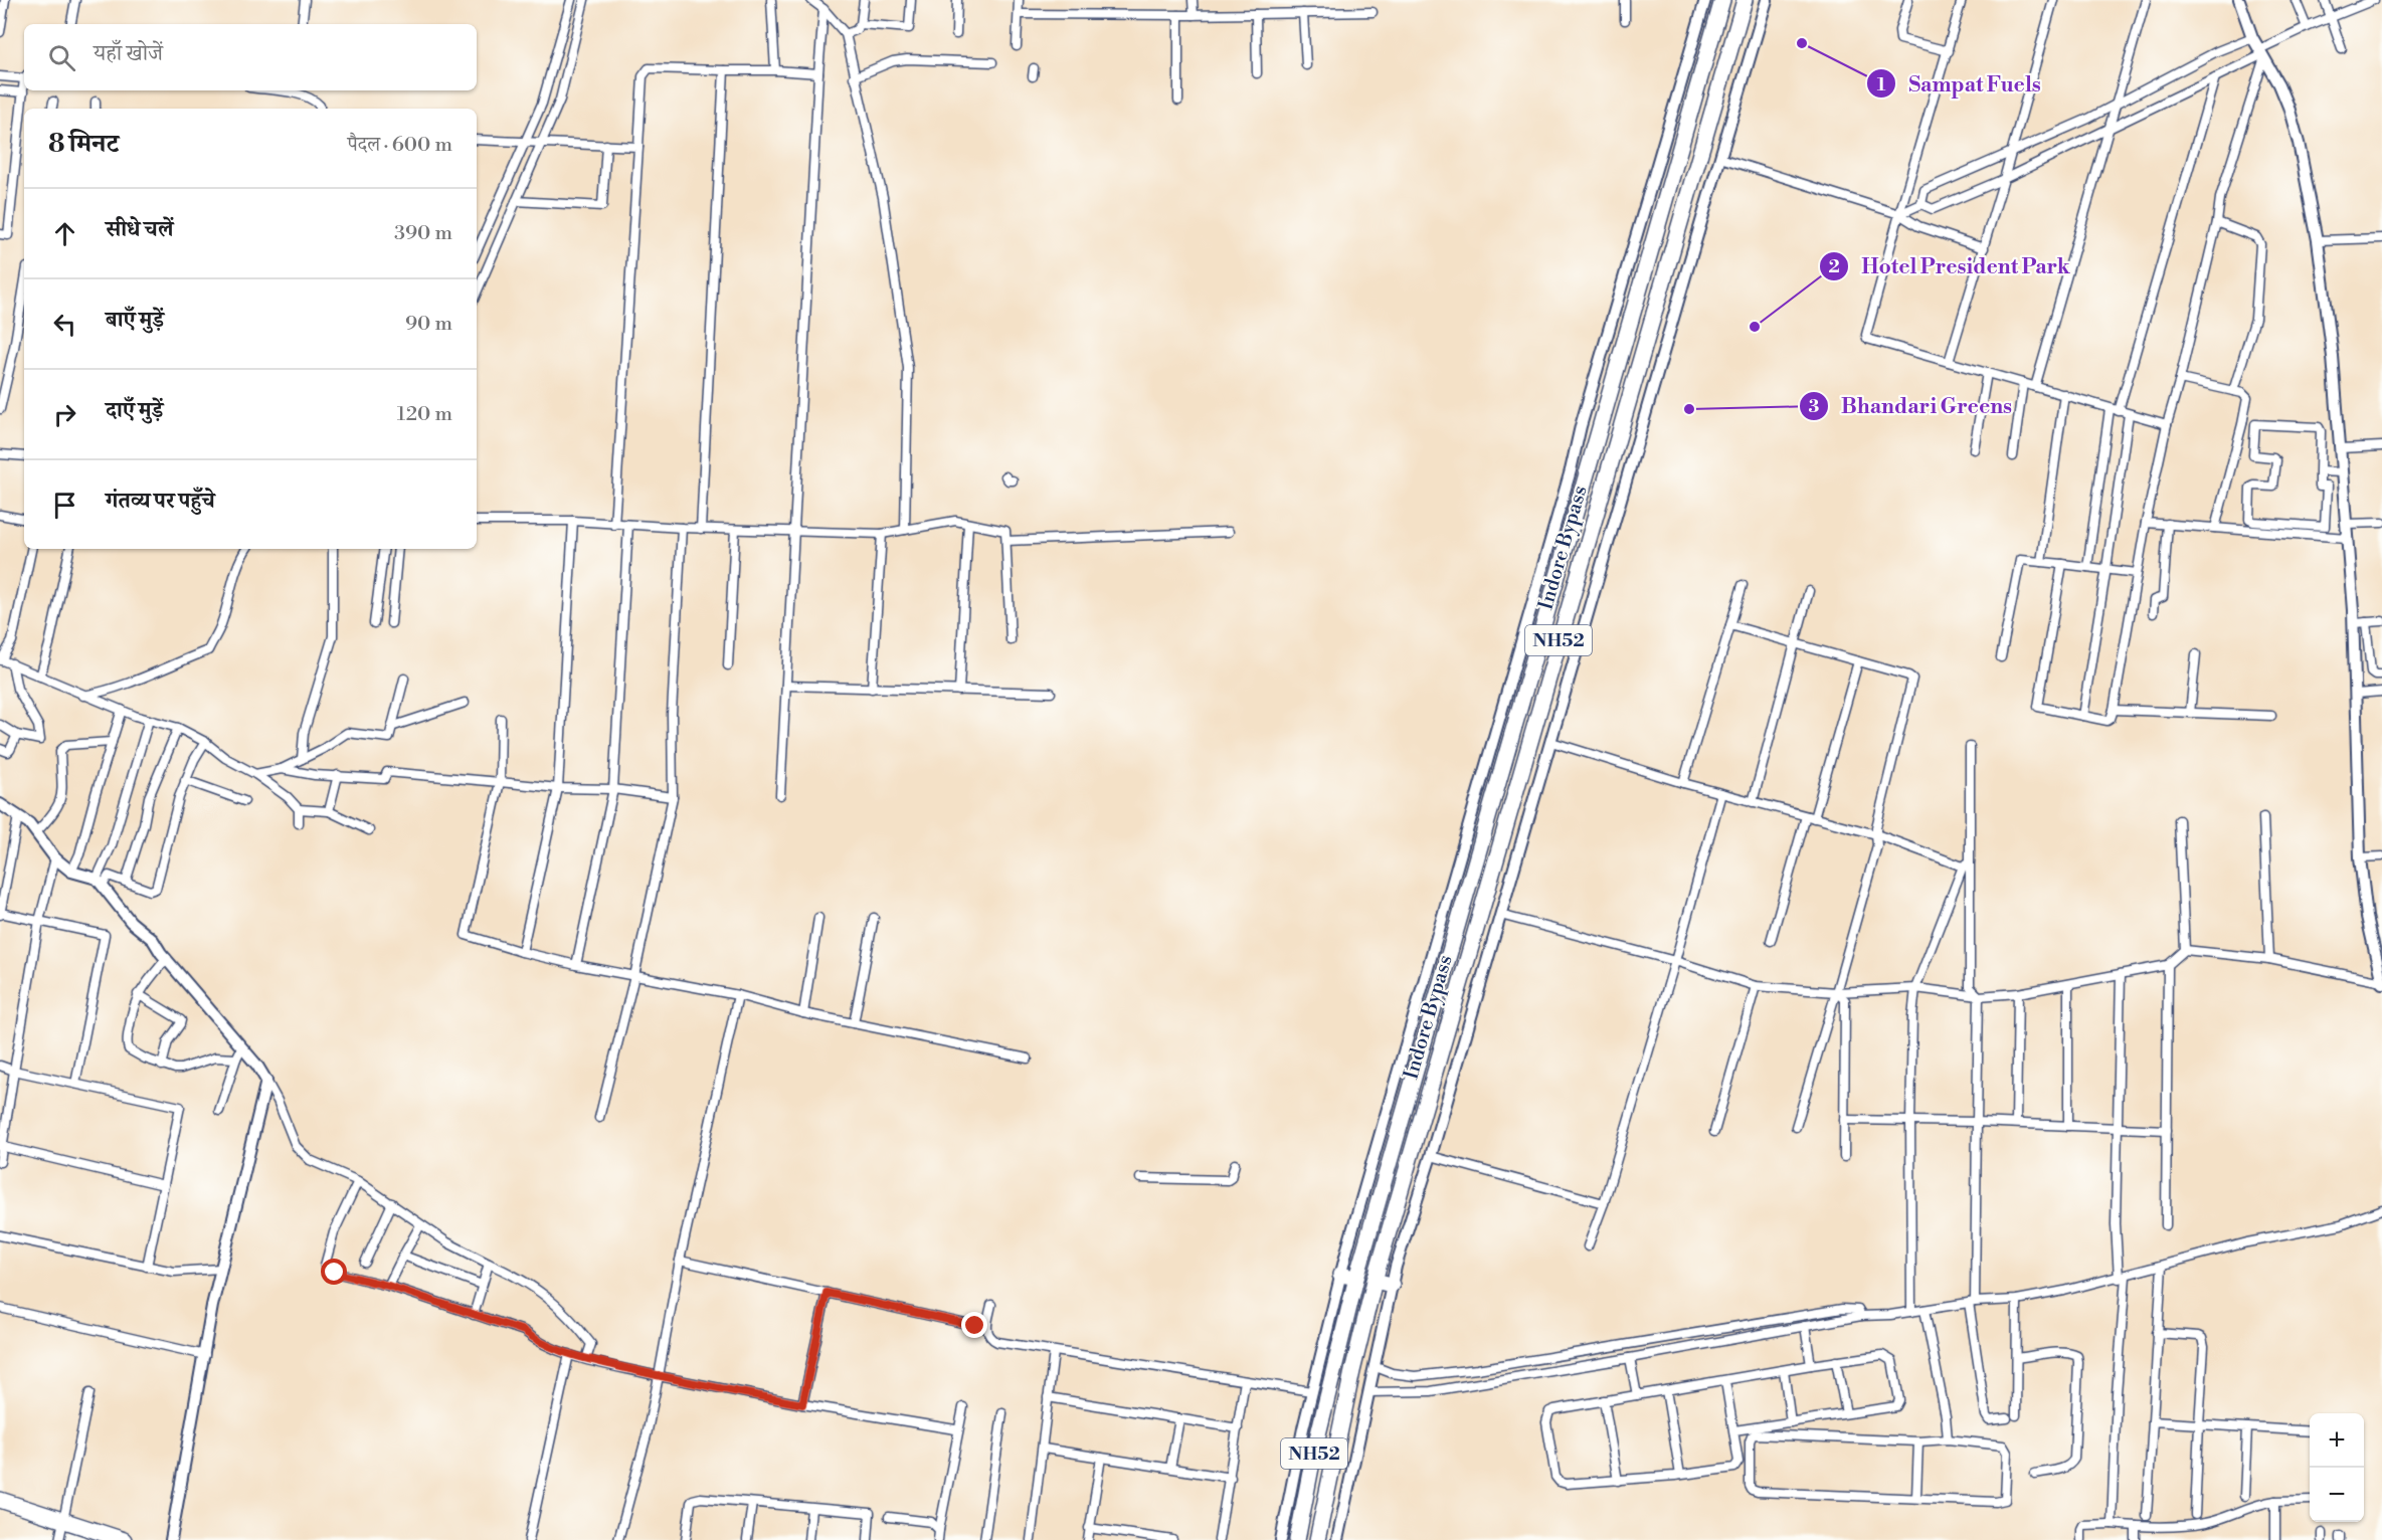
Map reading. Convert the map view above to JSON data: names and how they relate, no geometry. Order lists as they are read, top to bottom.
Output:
{
  "streets": {
    "highway": ["Indore Bypass", "NH52"]
  },
  "crossings": [
    ["Indore Bypass", "NH52"]
  ],
  "places": ["Sampat Fuels", "Hotel President Park", "Bhandari Greens"],
  "page": {
    "search": "यहाँ खोजें",
    "heading": ["8 मिनट", "पैदल · 600 m"],
    "list": [
      ["सीधे चलें", "390 m"],
      ["बाएँ मुड़ें", "90 m"],
      ["दाएँ मुड़ें", "120 m"],
      "गंतव्य पर पहुँचे"
    ],
    "map_buttons": ["+", "−"]
  }
}
